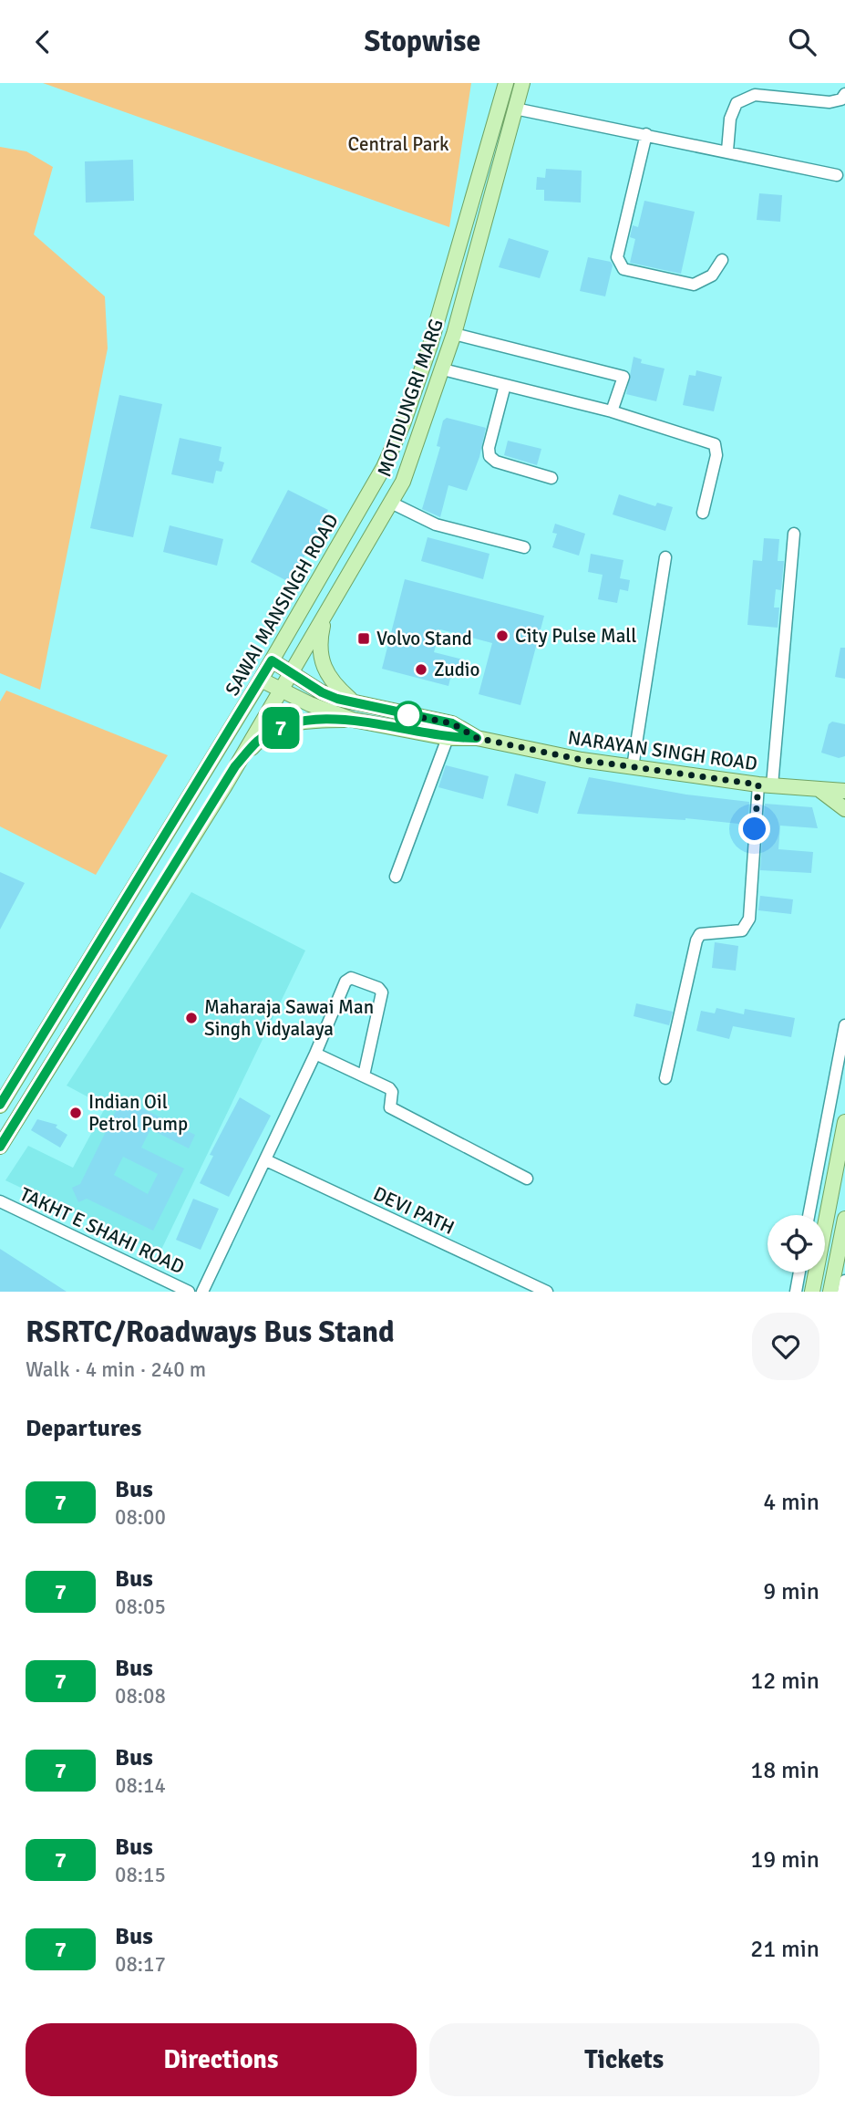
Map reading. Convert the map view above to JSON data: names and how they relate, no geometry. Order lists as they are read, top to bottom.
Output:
{
  "streets": {
    "main road": ["MOTIDUNGRI MARG", "SAWAI MANSINGH ROAD", "NARAYAN SINGH ROAD"],
    "street": ["DEVI PATH", "TAKHT E SHAHI ROAD"]
  },
  "parks": ["Central Park"],
  "places": {
    "other": [
      "City Pulse Mall",
      "Zudio",
      "Maharaja Sawai Man Singh Vidyalaya",
      "Indian Oil Petrol Pump"
    ],
    "transit": ["Volvo Stand"]
  },
  "lines": ["bus line 7"],
  "page": {
    "header": "Stopwise",
    "on_map": "7",
    "heading": [
      ["RSRTC/Roadways Bus Stand", "Walk · 4 min · 240 m"],
      "Departures"
    ],
    "list": [
      {
        "mark": "7",
        "name": "Bus",
        "note": "08:00",
        "value": "4 min"
      },
      {
        "mark": "7",
        "name": "Bus",
        "note": "08:05",
        "value": "9 min"
      },
      {
        "mark": "7",
        "name": "Bus",
        "note": "08:08",
        "value": "12 min"
      },
      {
        "mark": "7",
        "name": "Bus",
        "note": "08:14",
        "value": "18 min"
      },
      {
        "mark": "7",
        "name": "Bus",
        "note": "08:15",
        "value": "19 min"
      },
      {
        "mark": "7",
        "name": "Bus",
        "note": "08:17",
        "value": "21 min"
      }
    ],
    "buttons": ["Directions", "Tickets"]
  }
}
